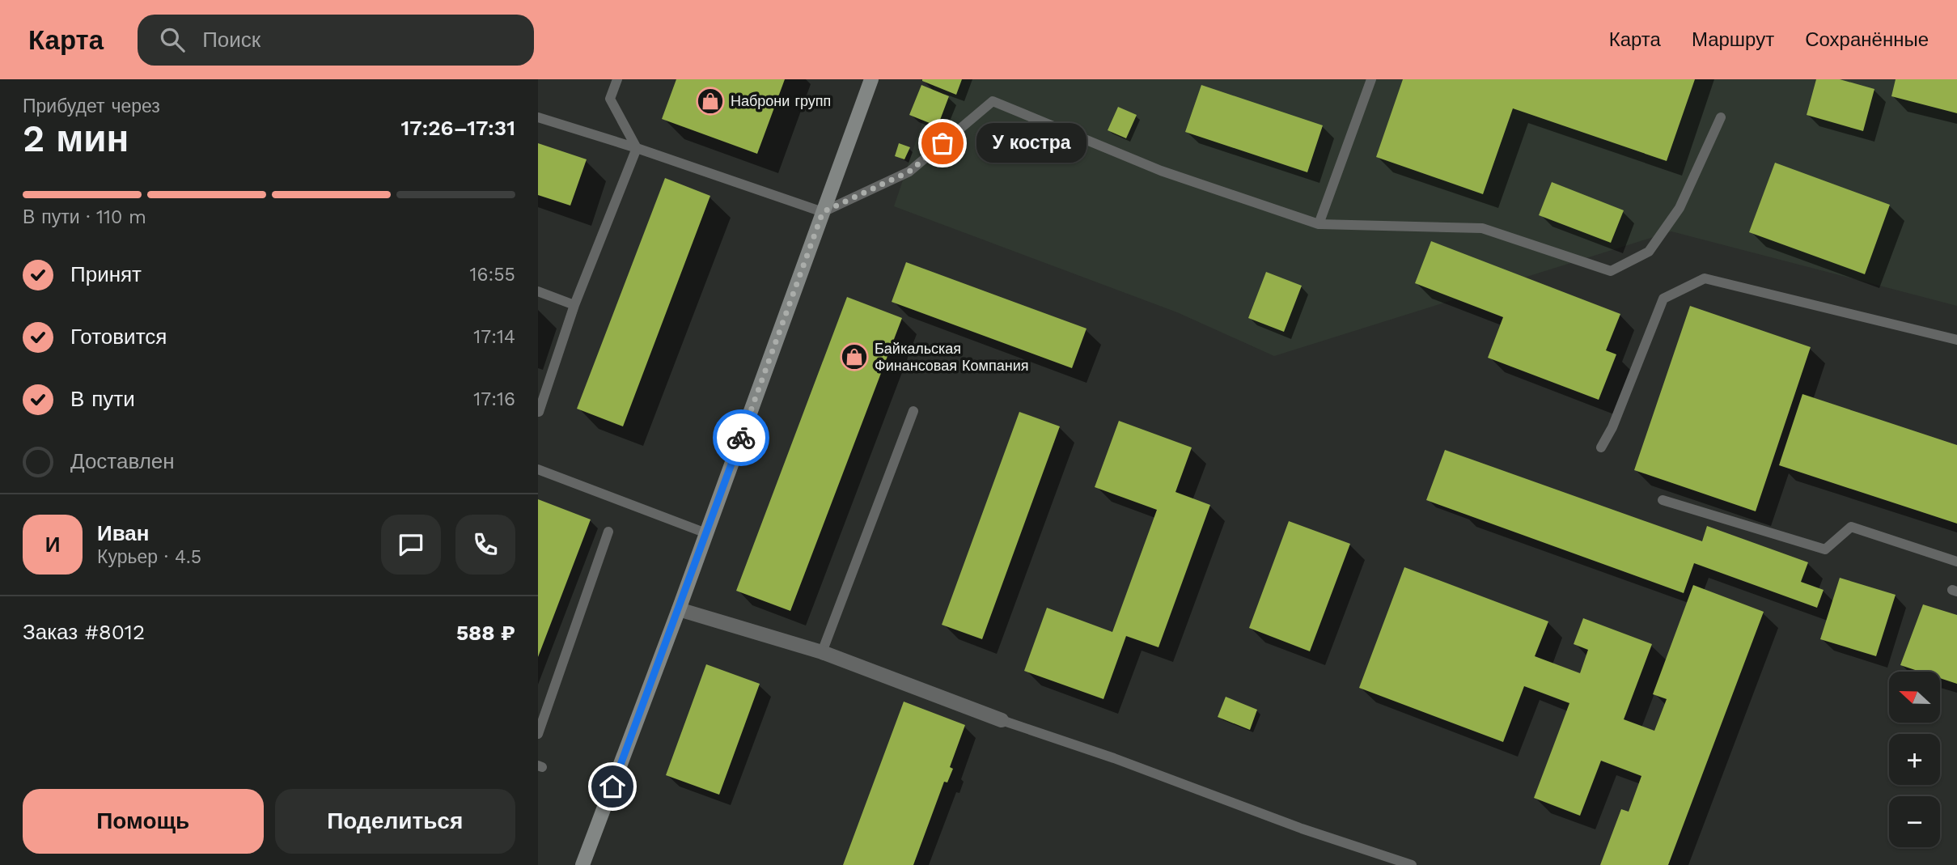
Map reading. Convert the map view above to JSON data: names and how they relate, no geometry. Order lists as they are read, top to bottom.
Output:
{
  "places": {
    "shop": ["Наброни групп", "Байкальская Финансовая Компания"],
    "other": ["У костра"]
  },
  "north": "left",
  "page": {
    "header": "Карта",
    "search": "Поиск",
    "nav": ["Карта", "Маршрут", "Сохранённые"],
    "heading": ["2 мин", "Прибудет через", "17:26–17:31"],
    "panel": [
      "Иван",
      "Курьер · 4.5",
      "Заказ #8012",
      "588 ₽"
    ],
    "bubble": "У костра",
    "bar": "В пути · 110 m",
    "list": [
      ["Принят", "16:55"],
      ["Готовится", "17:14"],
      ["В пути", "17:16"],
      "Доставлен"
    ],
    "round": "И",
    "map_buttons": ["+", "−"],
    "buttons": ["Помощь", "Поделиться"]
  }
}
